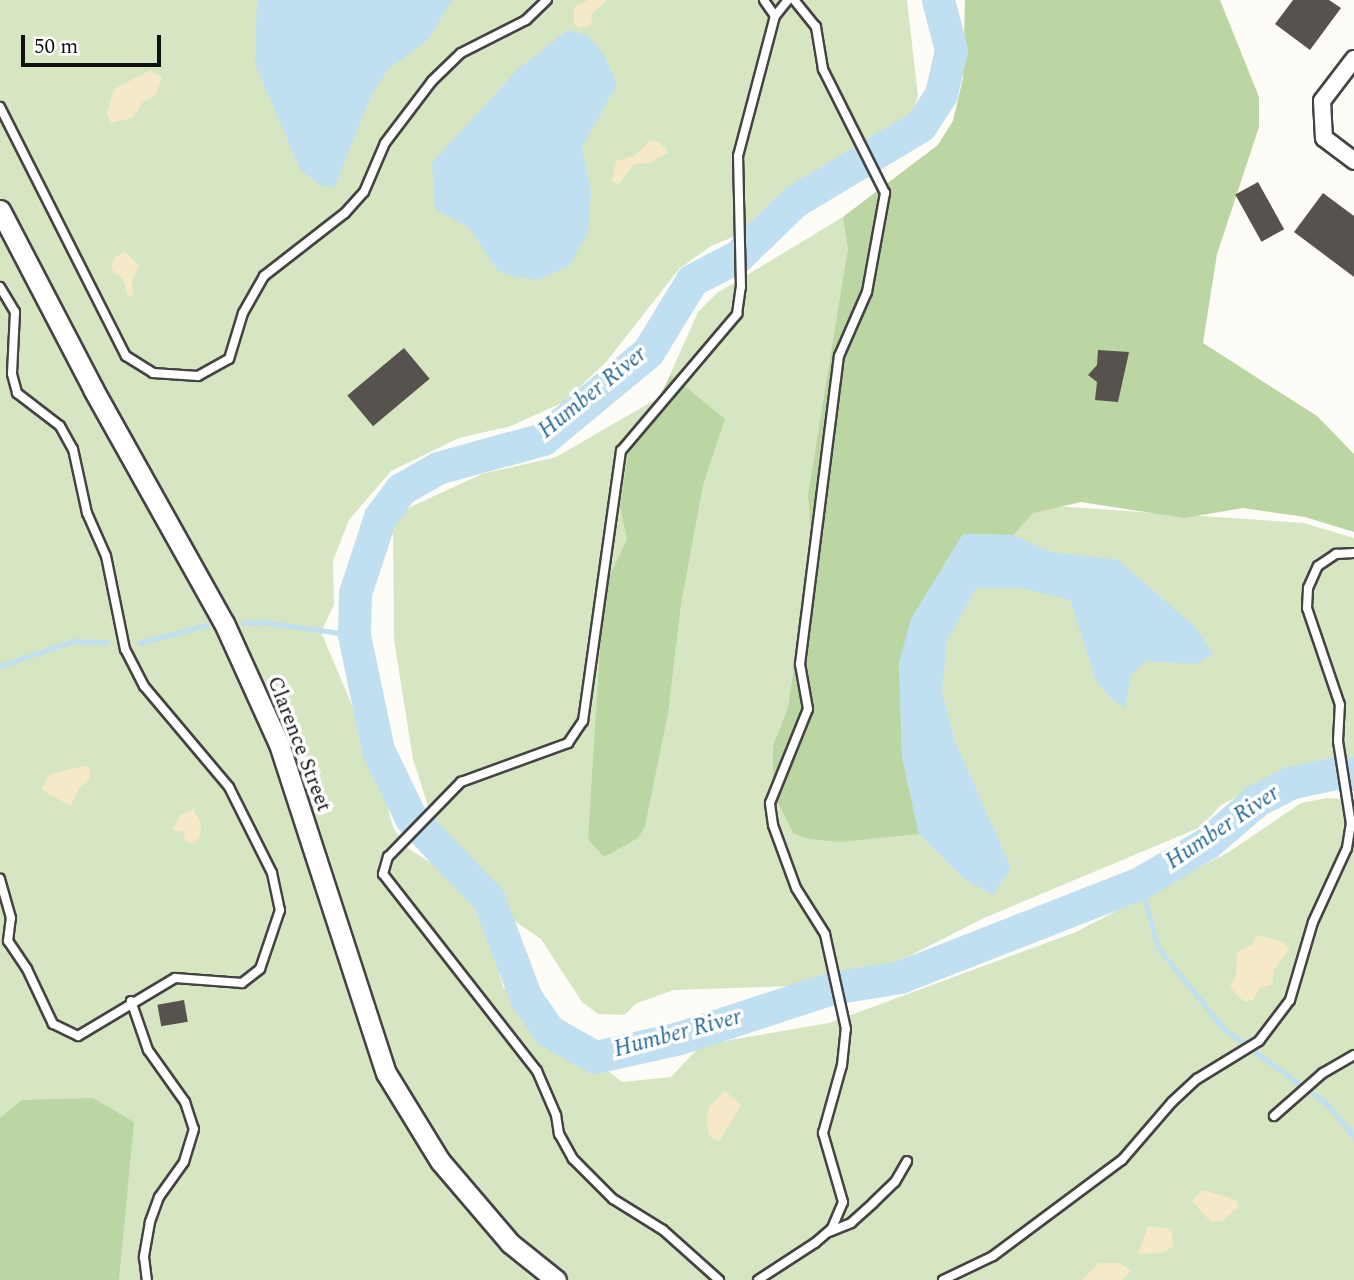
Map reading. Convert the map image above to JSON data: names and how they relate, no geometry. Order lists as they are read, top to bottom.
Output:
{
  "streets": {
    "street": ["Clarence Street"]
  },
  "water": ["Humber River"],
  "scale_bar": "50 m"
}
